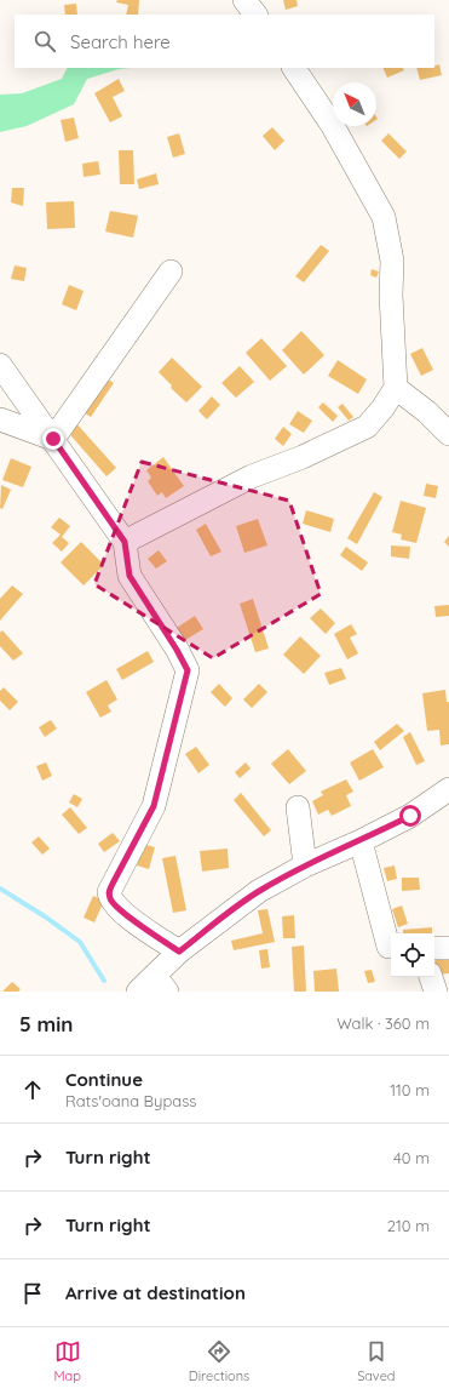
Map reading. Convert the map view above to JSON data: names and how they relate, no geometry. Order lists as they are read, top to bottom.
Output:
{
  "north": "top left",
  "page": {
    "search": "Search here",
    "heading": ["5 min", "Walk · 360 m"],
    "list": [
      ["Continue", "Rats'oana Bypass", "110 m"],
      ["Turn right", "40 m"],
      ["Turn right", "210 m"],
      "Arrive at destination"
    ],
    "nav": ["Map", "Directions", "Saved"]
  }
}
